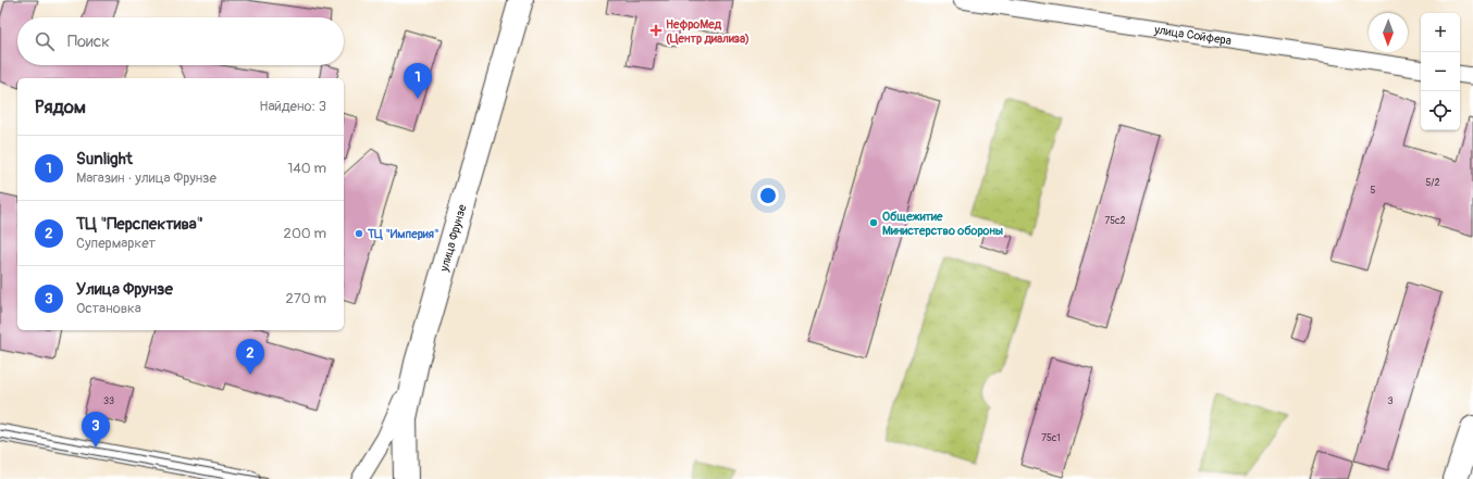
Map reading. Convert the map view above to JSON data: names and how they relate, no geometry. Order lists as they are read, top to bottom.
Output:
{
  "streets": {
    "street": ["улица Сойфера", "улица Фрунзе"]
  },
  "places": {
    "health": ["НефроМед (Центр диализа)"],
    "other": ["Общежитие Министерство обороны", "ТЦ \"Империя\""]
  },
  "house_numbers": [
    "5/2",
    "5",
    "75с2",
    "33",
    "3",
    "75с1"
  ],
  "north": "bottom",
  "page": {
    "map_buttons": ["+", "−"],
    "search": "Поиск",
    "pins": ["1", "2", "3"],
    "heading": ["Рядом", "Найдено: 3"],
    "list": [
      {
        "mark": "1",
        "name": "Sunlight",
        "note": "Магазин · улица Фрунзе",
        "value": "140 m"
      },
      {
        "mark": "2",
        "name": "ТЦ \"Перспектива\"",
        "note": "Супермаркет",
        "value": "200 m"
      },
      {
        "mark": "3",
        "name": "Улица Фрунзе",
        "note": "Остановка",
        "value": "270 m"
      }
    ]
  }
}
